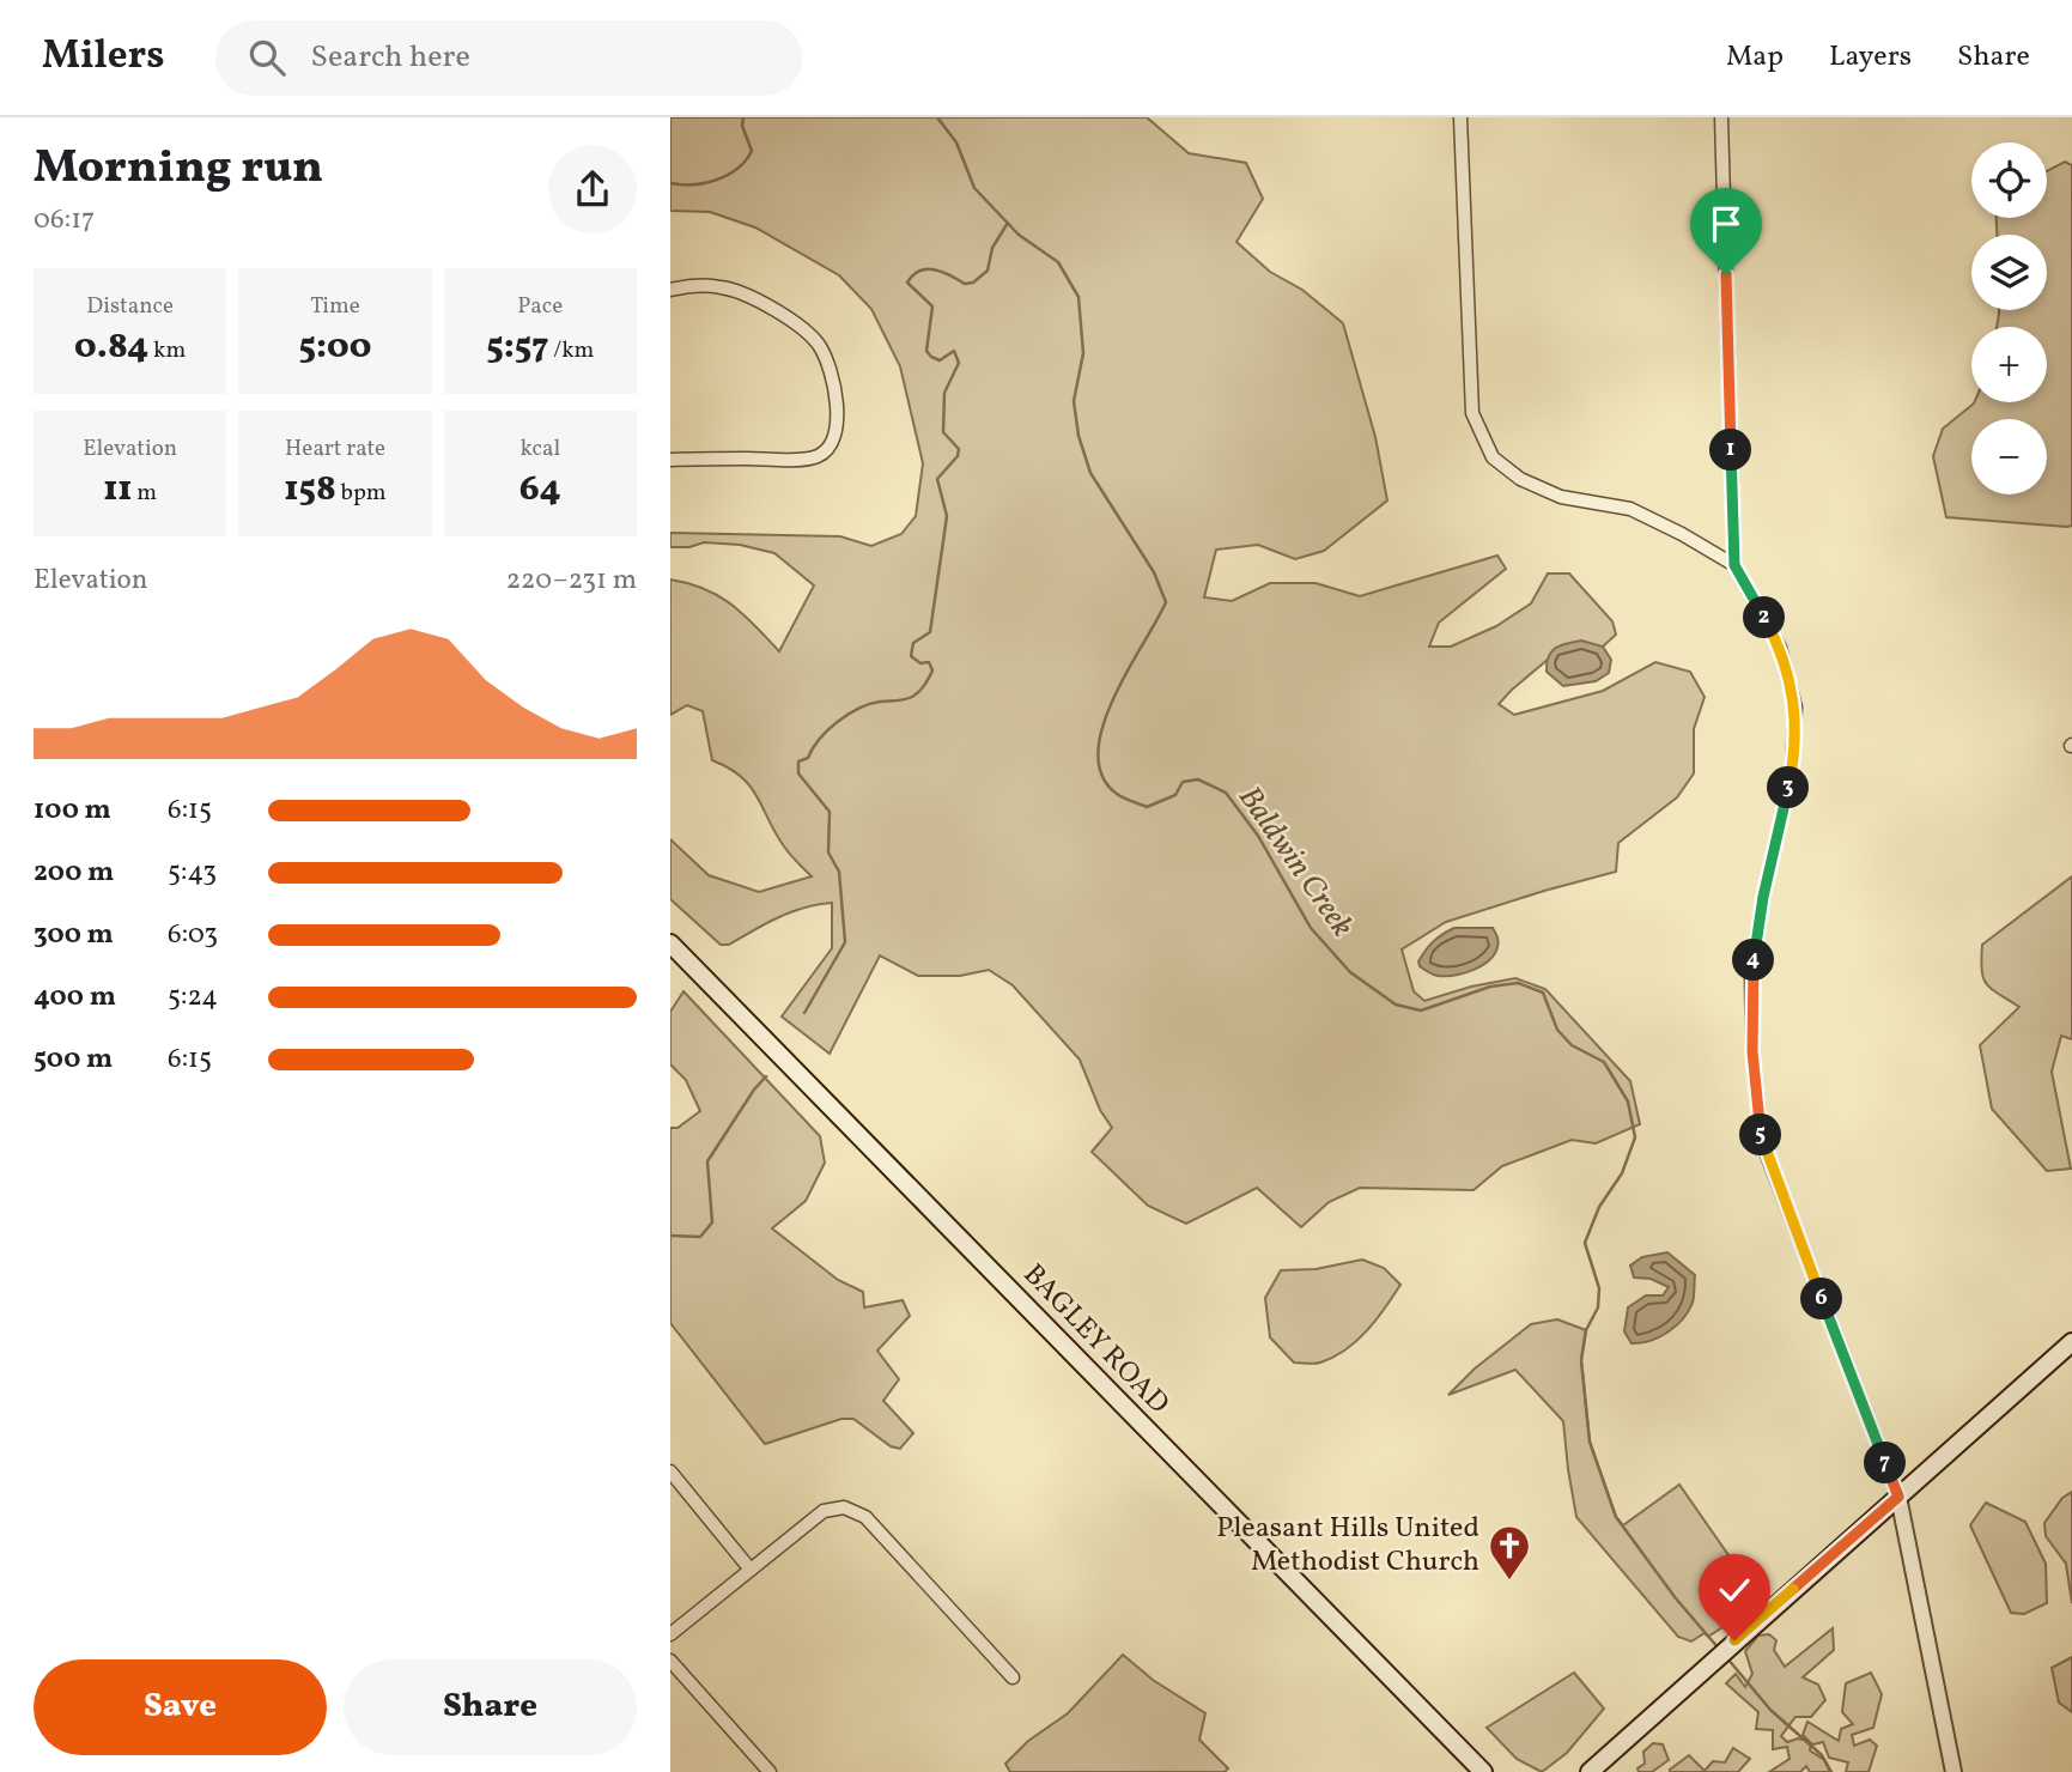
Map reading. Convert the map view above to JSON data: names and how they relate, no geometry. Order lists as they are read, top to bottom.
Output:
{
  "streets": {
    "main road": ["BAGLEY ROAD"]
  },
  "water": ["Baldwin Creek"],
  "places": {
    "church": ["Pleasant Hills United Methodist Church"]
  },
  "page": {
    "header": "Milers",
    "search": "Search here",
    "nav": ["Map", "Layers", "Share"],
    "heading": ["Morning run", "06:17"],
    "map_buttons": ["+", "−"],
    "stats": [
      ["Distance", "0.84 km"],
      ["Time", "5:00"],
      ["Pace", "5:57 /km"],
      ["Elevation", "11 m"],
      ["Heart rate", "158 bpm"],
      ["kcal", "64"]
    ],
    "pins": [
      "1",
      "2",
      "3",
      "4",
      "5",
      "6",
      "7"
    ],
    "chart": ["Elevation", "220–231 m"],
    "list": [
      {
        "name": "100 m",
        "note": "6:15"
      },
      {
        "name": "200 m",
        "note": "5:43"
      },
      {
        "name": "300 m",
        "note": "6:03"
      },
      {
        "name": "400 m",
        "note": "5:24"
      },
      {
        "name": "500 m",
        "note": "6:15"
      }
    ],
    "buttons": ["Save", "Share"]
  }
}
